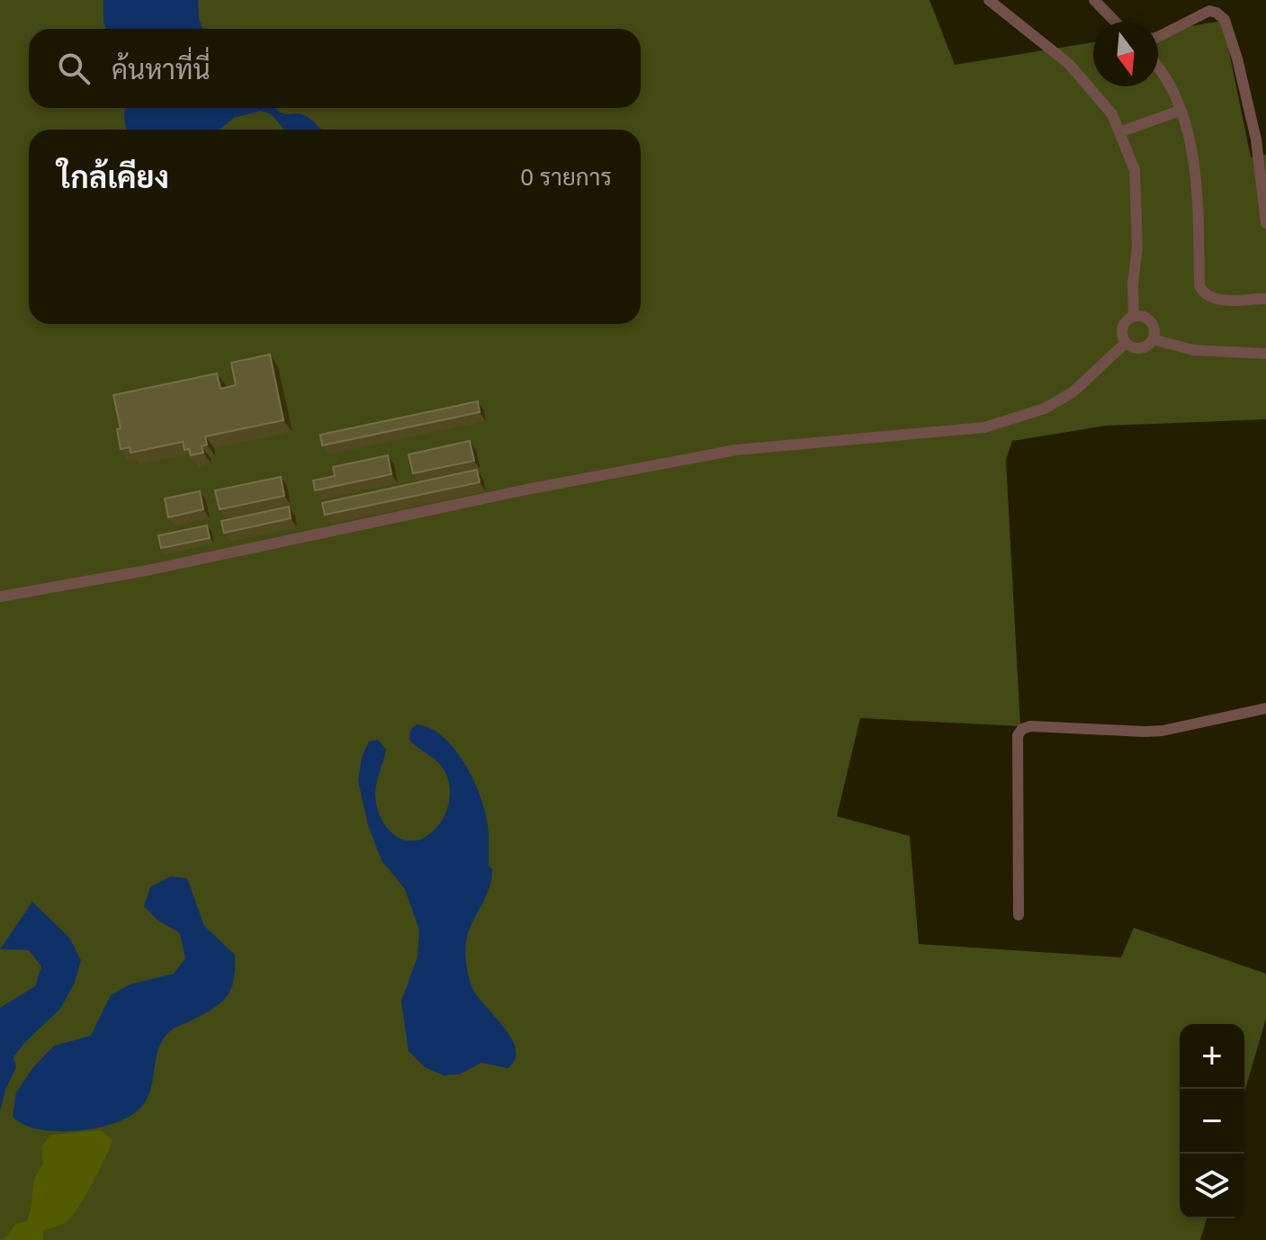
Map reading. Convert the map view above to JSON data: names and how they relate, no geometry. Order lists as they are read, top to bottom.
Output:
{
  "north": "bottom",
  "page": {
    "search": "ค้นหาที่นี่",
    "heading": ["ใกล้เคียง", "0 รายการ"],
    "map_buttons": ["+", "−"]
  }
}
